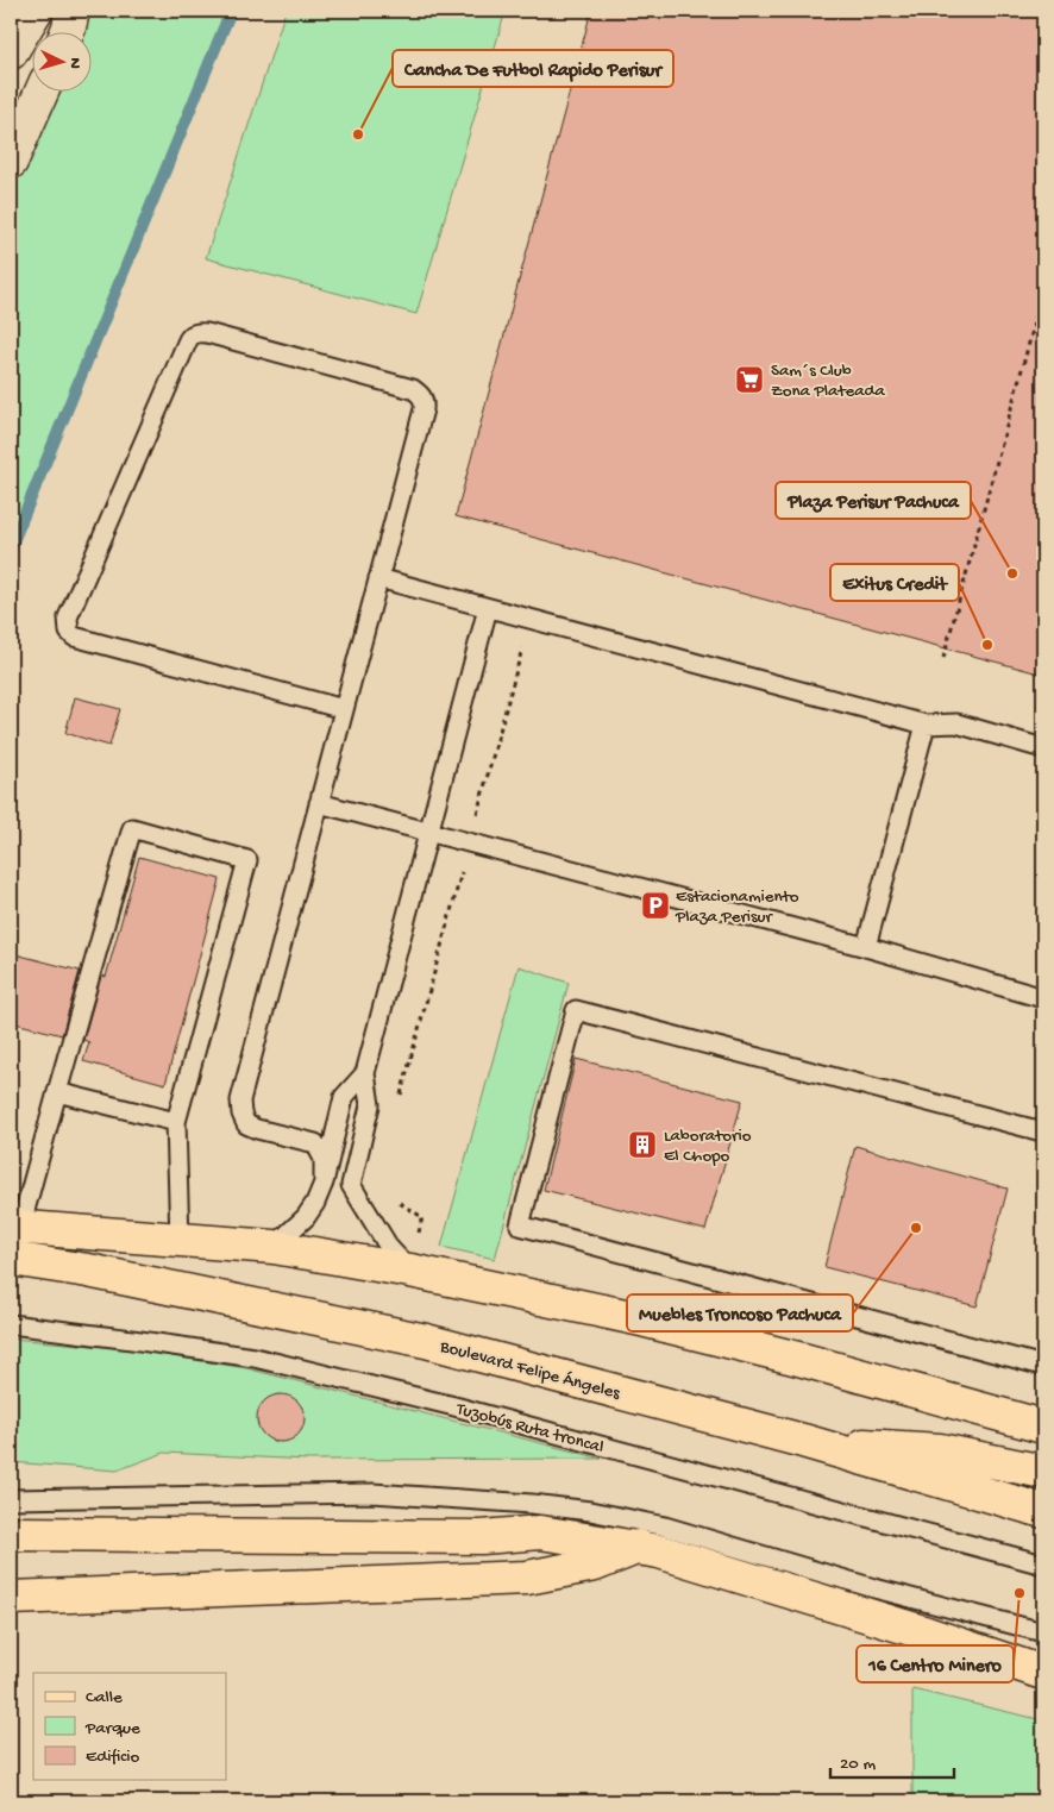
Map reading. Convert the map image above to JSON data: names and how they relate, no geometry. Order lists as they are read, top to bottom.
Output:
{
  "streets": {
    "main road": ["Boulevard Felipe Ángeles"],
    "lane": ["Tuzobús Ruta troncal"]
  },
  "places": {
    "other": [
      "Cancha De Futbol Rapido Perisur",
      "Plaza Perisur Pachuca",
      "Exitus Credit",
      "Muebles Troncoso Pachuca",
      "16 Centro Minero"
    ],
    "supermarket": ["Sam´s Club Zona Plateada"],
    "parking": ["Estacionamiento Plaza Perisur"],
    "building": ["Laboratorio El Chopo"]
  },
  "legend": ["Calle", "Parque", "Edificio"],
  "scale_bar": "20 m",
  "north": "right"
}
